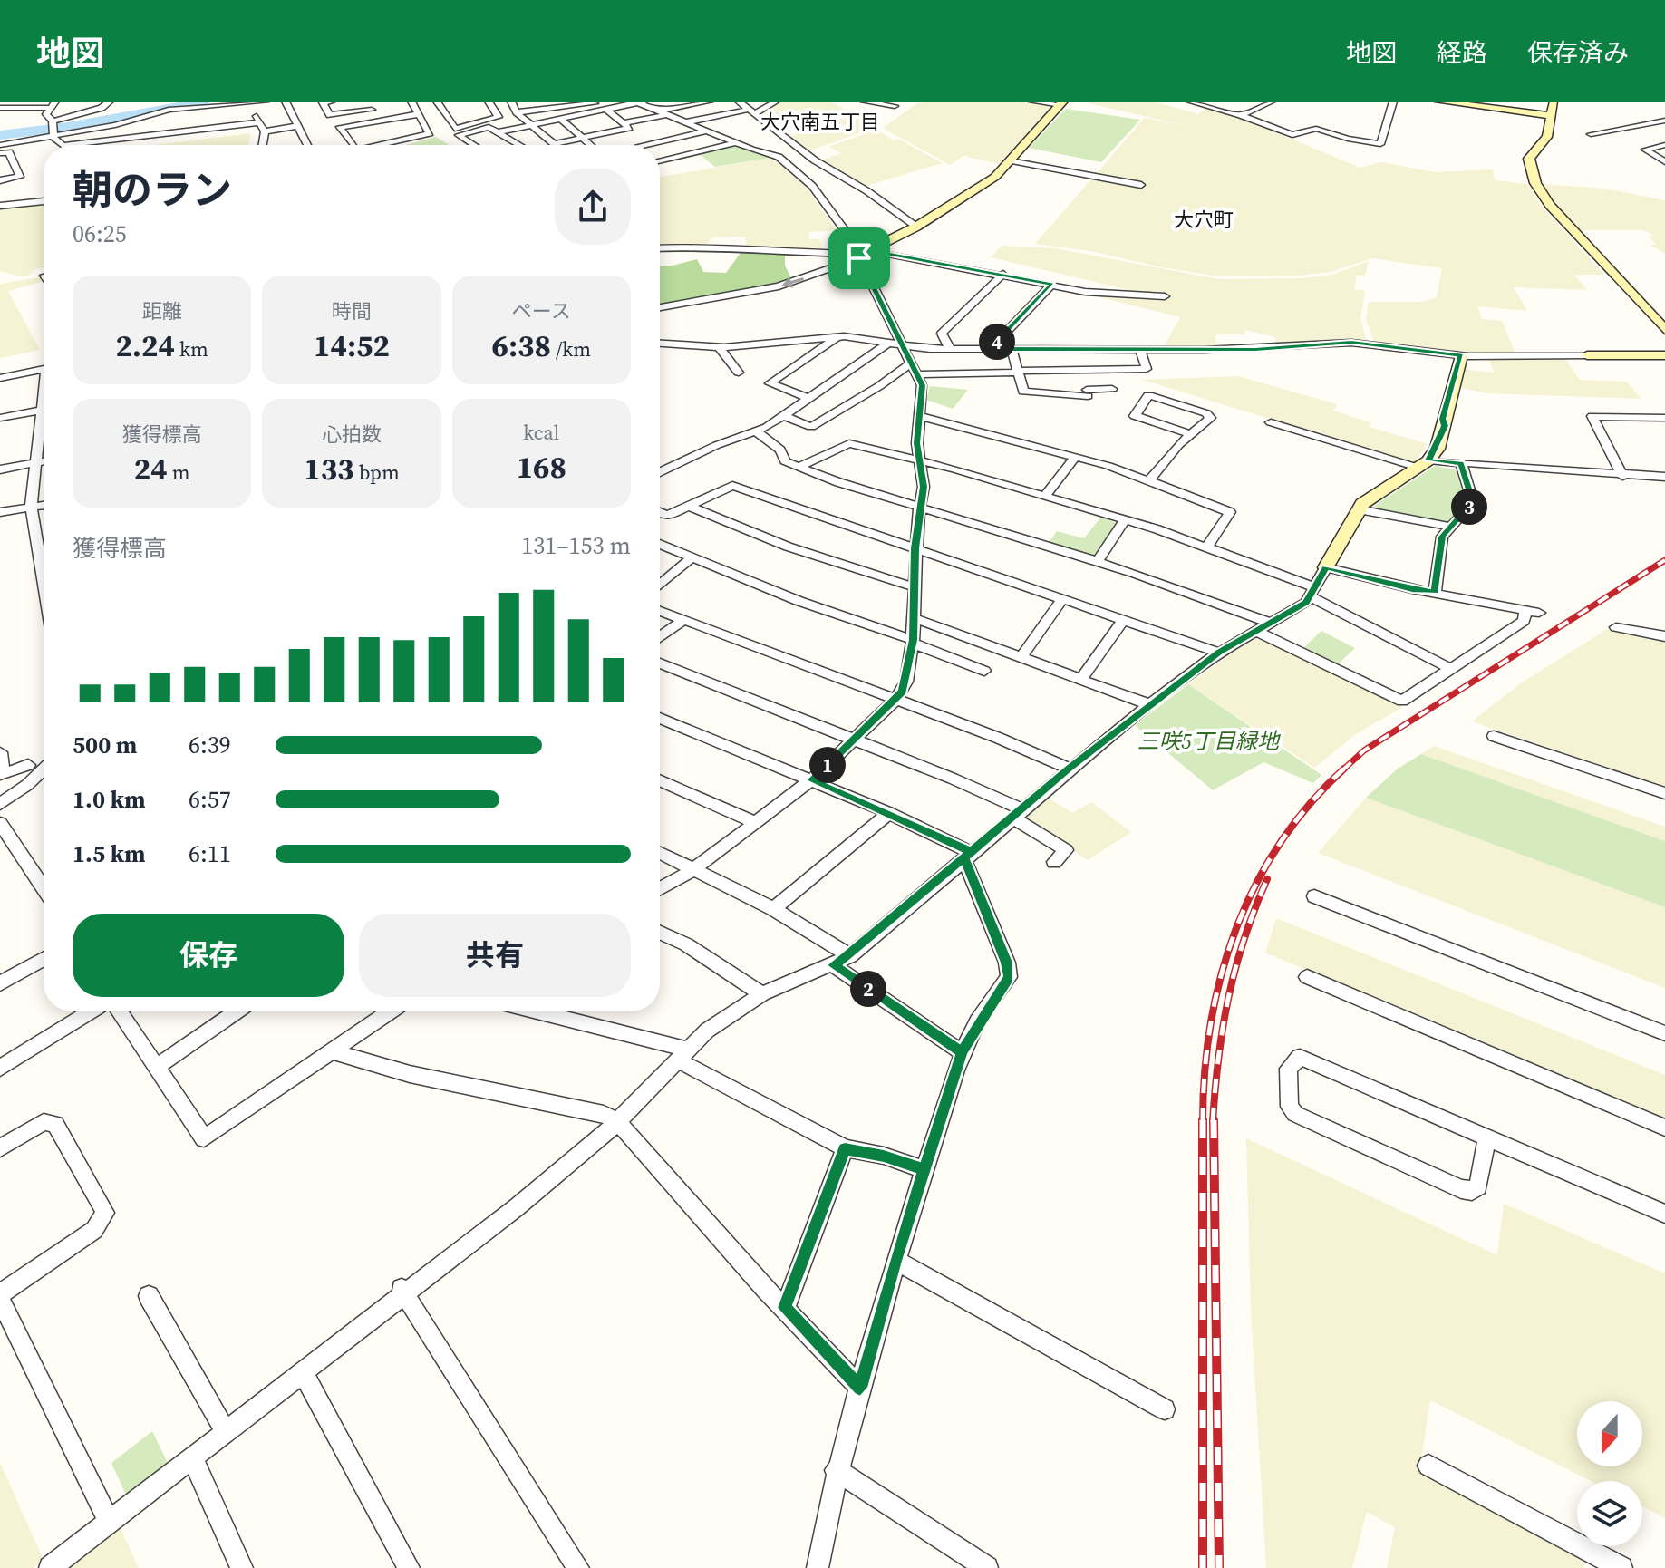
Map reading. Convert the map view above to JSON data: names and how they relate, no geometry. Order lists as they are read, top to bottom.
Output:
{
  "districts": ["大穴南五丁目", "大穴町"],
  "parks": ["三咲5丁目緑地"],
  "north": "bottom",
  "page": {
    "header": "地図",
    "nav": ["地図", "経路", "保存済み"],
    "heading": ["朝のラン", "06:25"],
    "stats": [
      ["距離", "2.24 km"],
      ["時間", "14:52"],
      ["ペース", "6:38 /km"],
      ["獲得標高", "24 m"],
      ["心拍数", "133 bpm"],
      ["kcal", "168"]
    ],
    "pins": [
      "4",
      "3",
      "1",
      "2"
    ],
    "chart": ["獲得標高", "131–153 m"],
    "list": [
      {
        "name": "500 m",
        "note": "6:39"
      },
      {
        "name": "1.0 km",
        "note": "6:57"
      },
      {
        "name": "1.5 km",
        "note": "6:11"
      }
    ],
    "buttons": ["保存", "共有"]
  }
}
